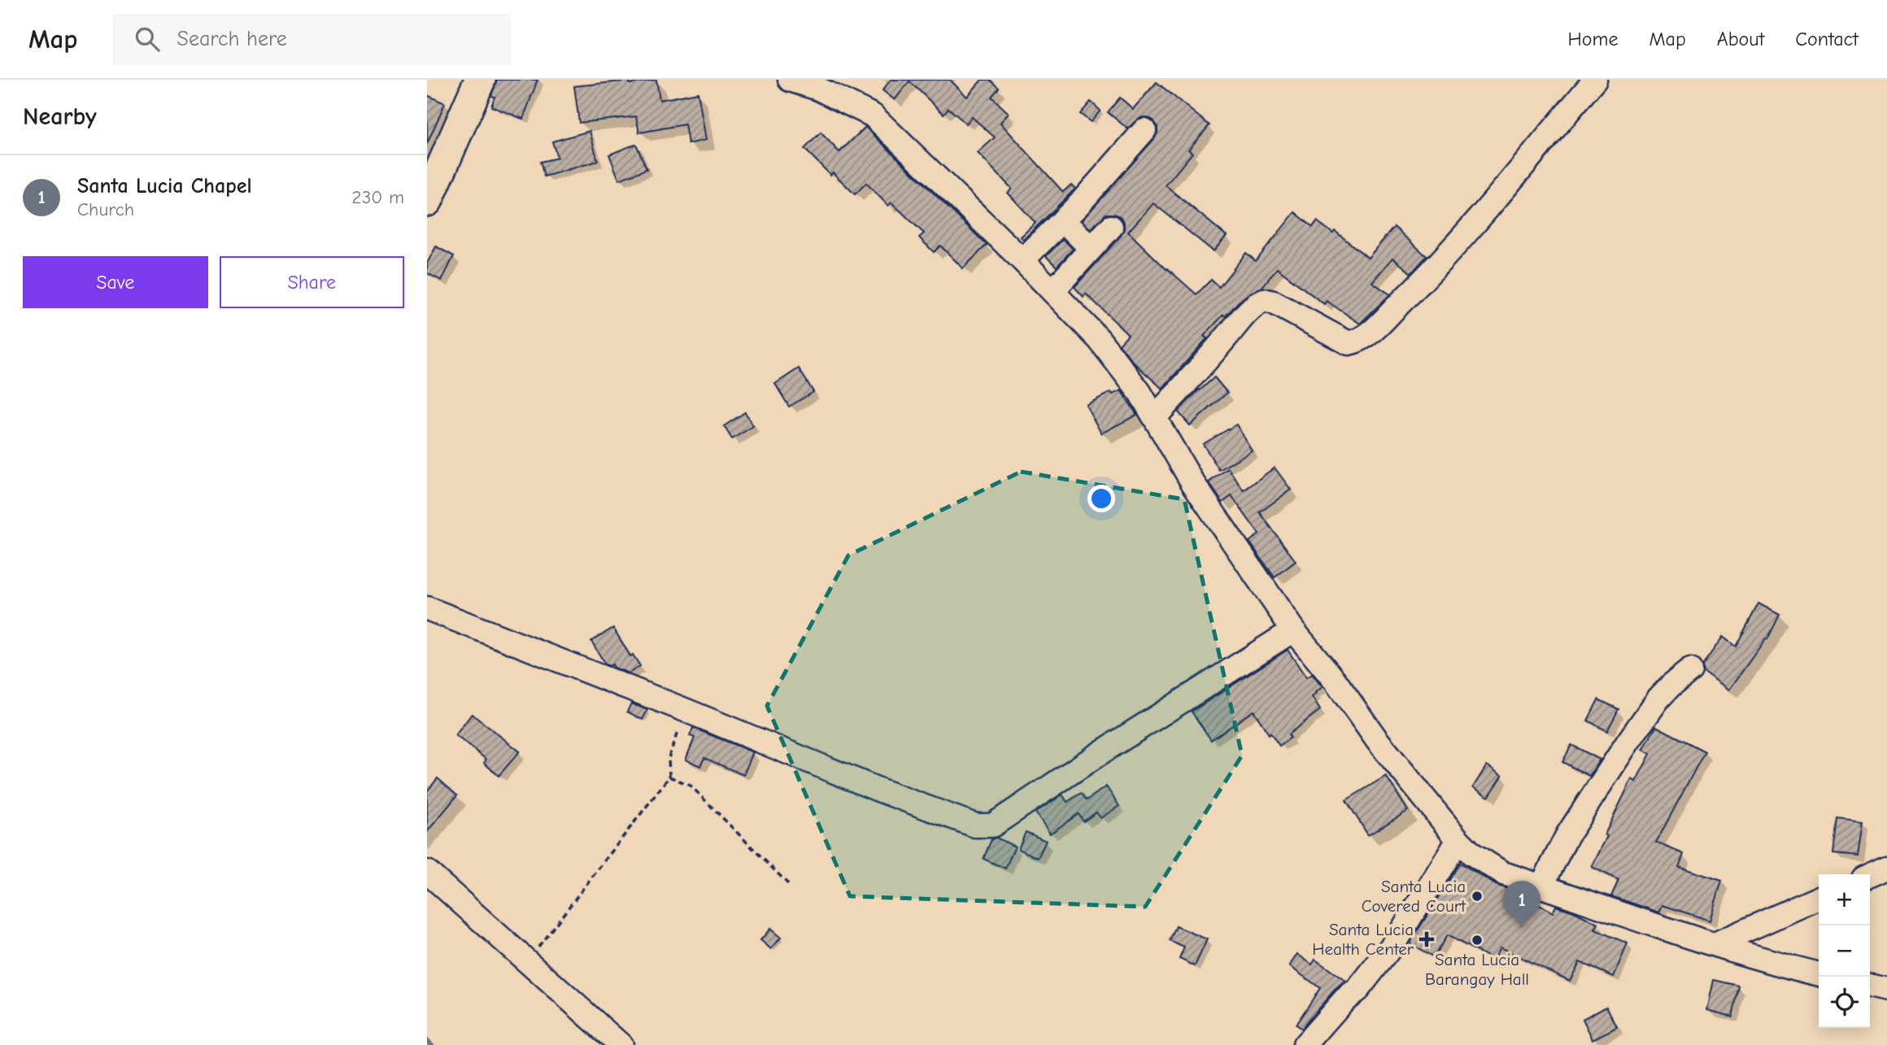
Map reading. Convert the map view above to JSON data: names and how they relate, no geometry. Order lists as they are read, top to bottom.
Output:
{
  "places": {
    "other": ["Santa Lucia Covered Court", "Santa Lucia Barangay Hall"],
    "health": ["Santa Lucia Health Center"]
  },
  "page": {
    "header": "Map",
    "search": "Search here",
    "nav": [
      "Home",
      "Map",
      "About",
      "Contact"
    ],
    "heading": "Nearby",
    "list": [
      {
        "mark": "1",
        "name": "Santa Lucia Chapel",
        "note": "Church",
        "value": "230 m"
      }
    ],
    "buttons": ["Save", "Share"],
    "map_buttons": ["+", "−"],
    "pins": "1"
  }
}
